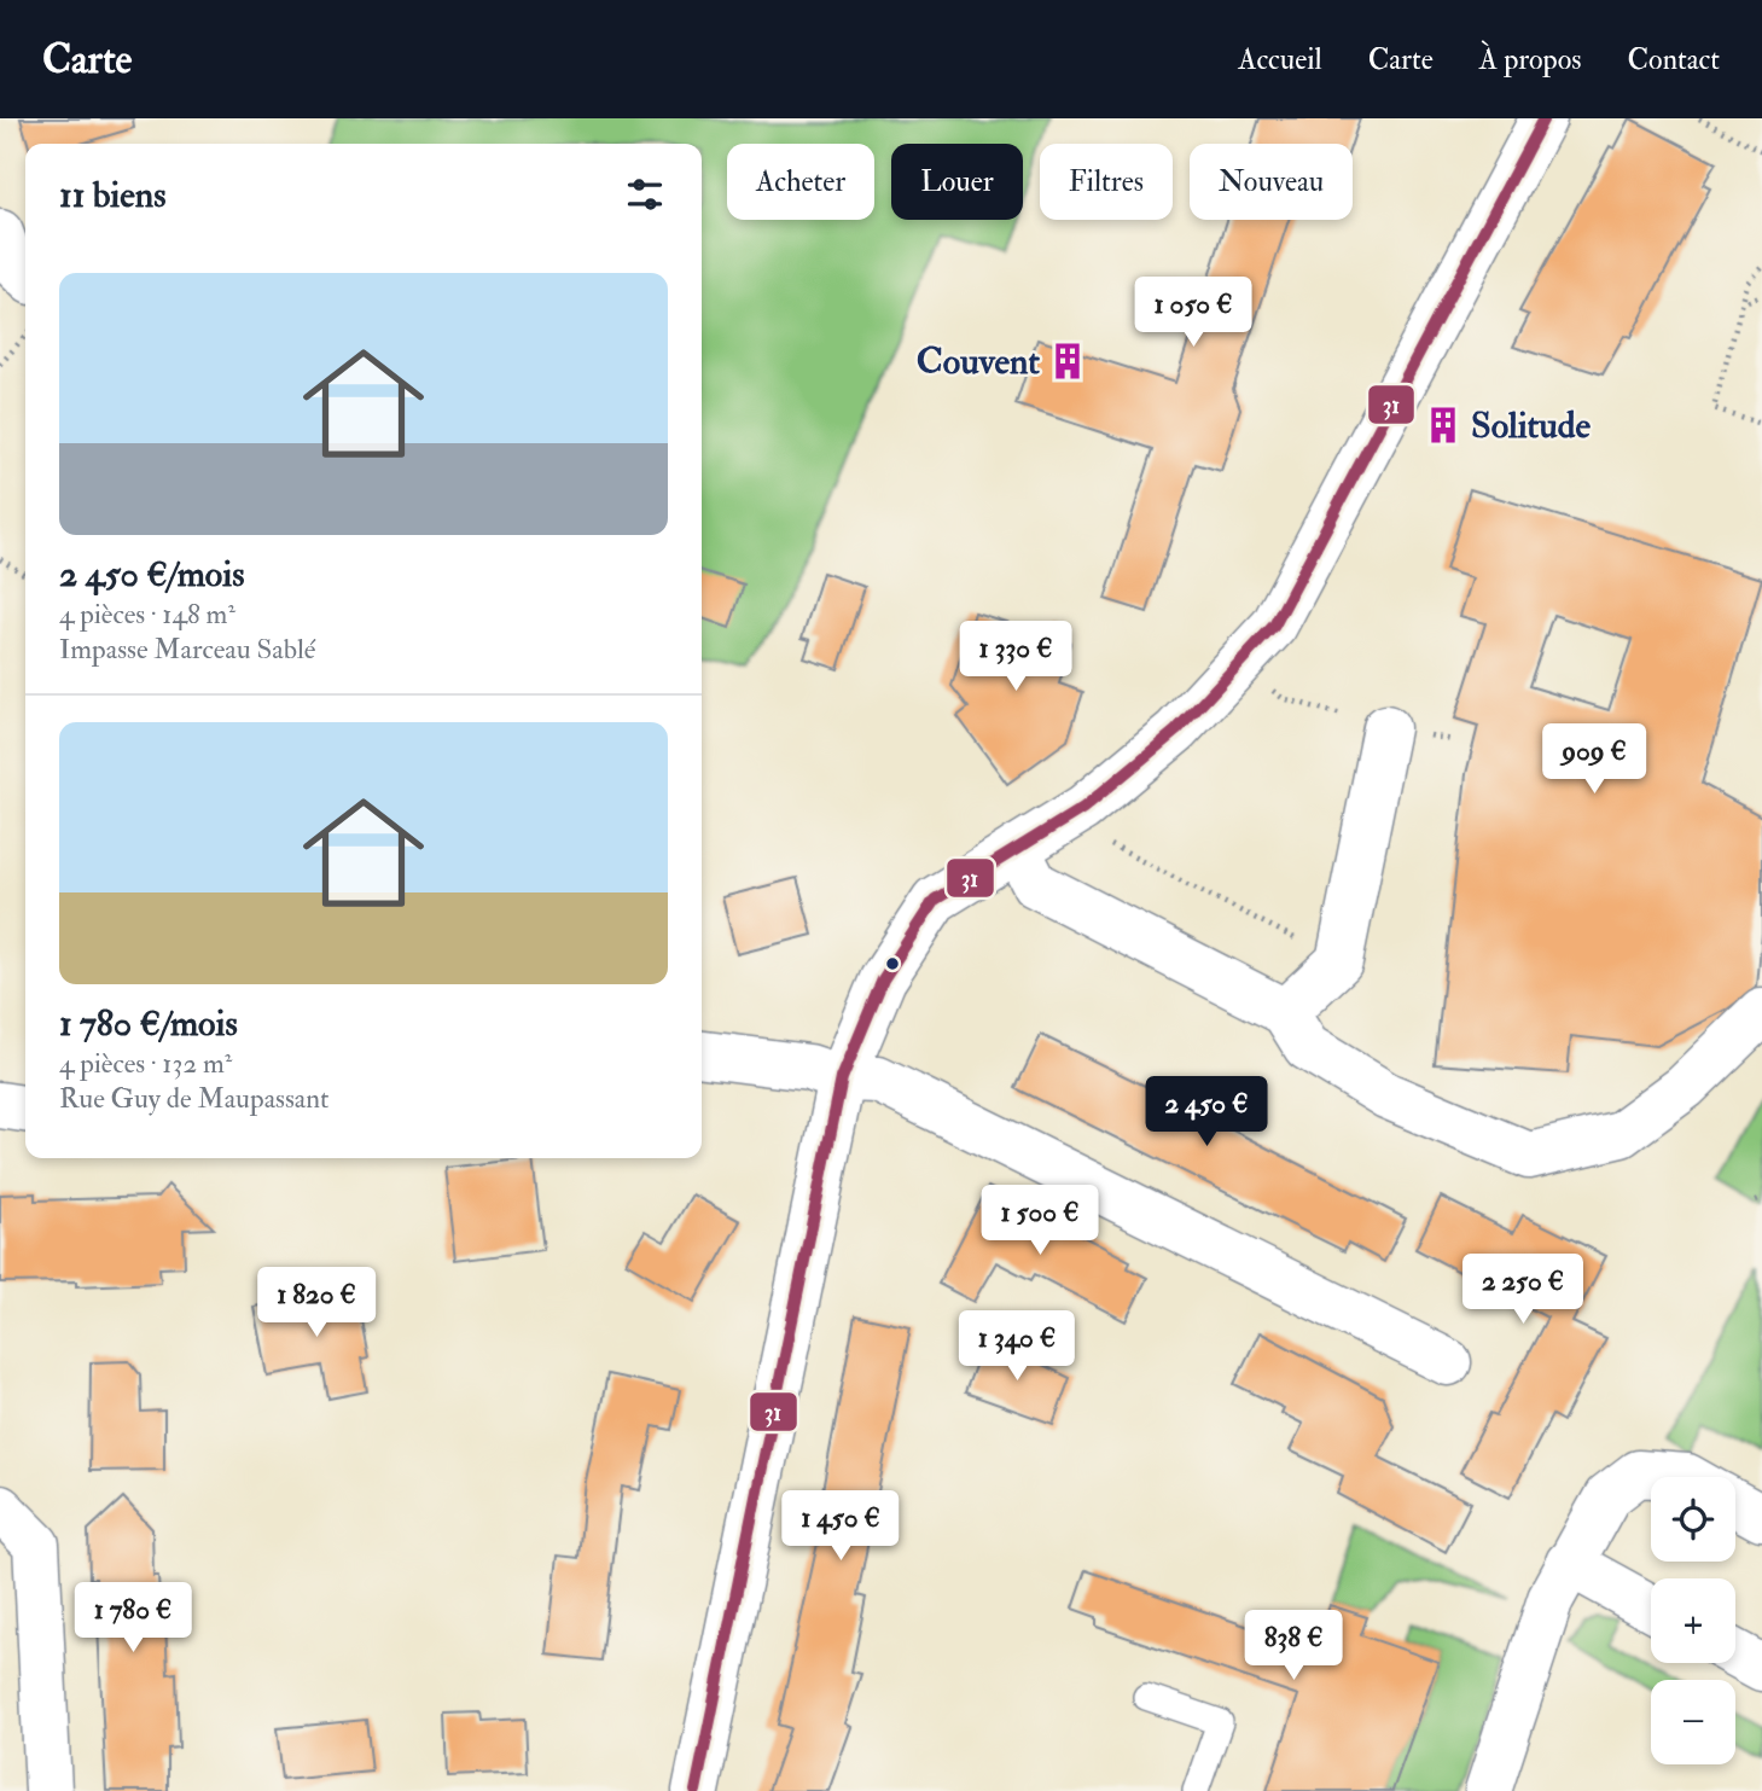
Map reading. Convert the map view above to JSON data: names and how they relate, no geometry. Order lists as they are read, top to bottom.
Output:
{
  "places": {
    "building": ["Couvent", "Solitude"]
  },
  "lines": ["transit line 31"],
  "page": {
    "header": "Carte",
    "nav": [
      "Accueil",
      "Carte",
      "À propos",
      "Contact"
    ],
    "chip": [
      "Acheter",
      "Louer",
      "Filtres",
      "Nouveau"
    ],
    "heading": "11 biens",
    "list": [
      {
        "name": "2 450 €/mois",
        "note": "4 pièces · 148 m² · Impasse Marceau Sablé"
      },
      {
        "name": "1 780 €/mois",
        "note": "4 pièces · 132 m² · Rue Guy de Maupassant"
      }
    ],
    "price": [
      "1 050 €",
      "1 330 €",
      "909 €",
      "2 450 €",
      "1 500 €",
      "2 250 €",
      "1 820 €",
      "1 340 €",
      "1 450 €",
      "1 780 €",
      "838 €"
    ],
    "map_buttons": ["+", "−"]
  }
}
